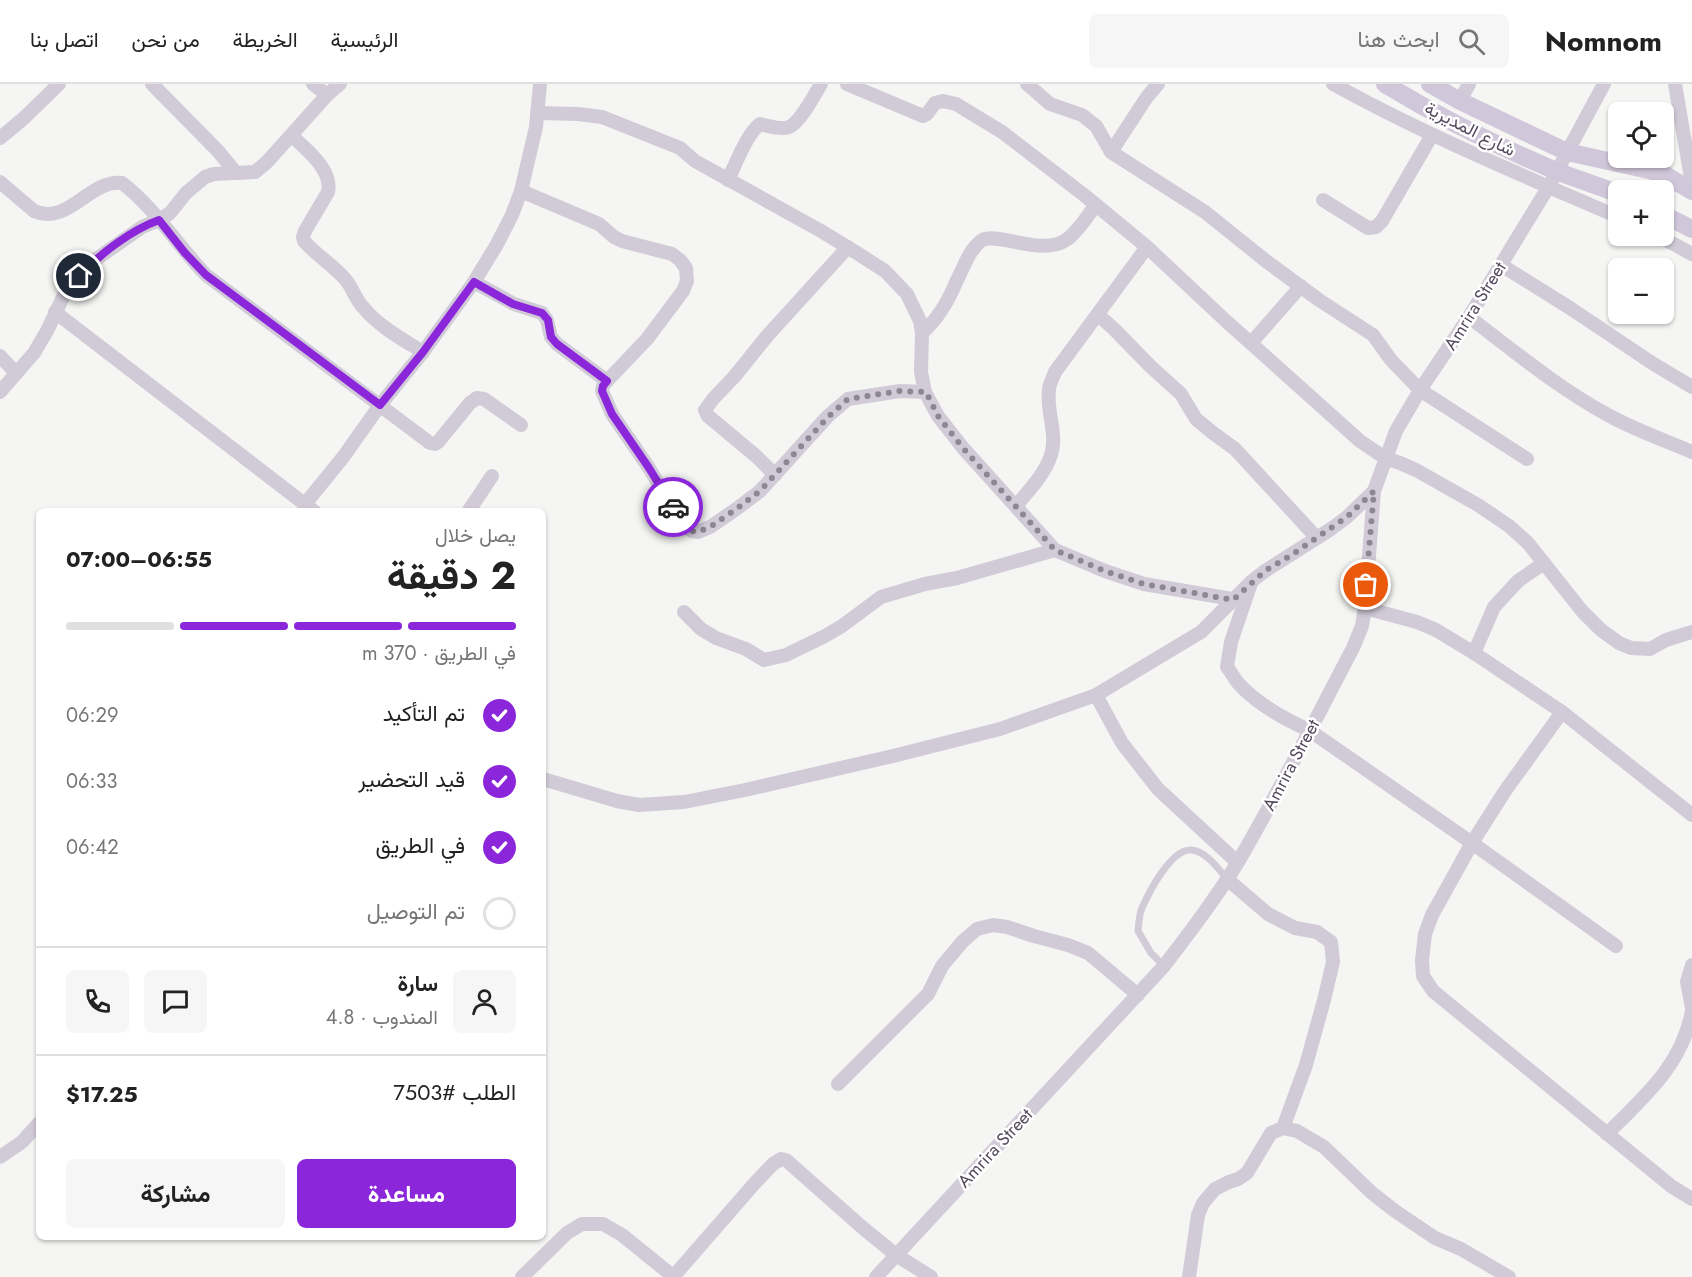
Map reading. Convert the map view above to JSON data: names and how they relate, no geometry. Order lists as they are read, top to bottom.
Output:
{
  "streets": {
    "main road": ["شارع المديرية"],
    "street": ["Amrira Street"]
  },
  "crossings": [
    ["شارع المديرية", "Amrira Street"]
  ],
  "page": {
    "header": "Nomnom",
    "search": "ابحث هنا",
    "nav": [
      "الرئيسية",
      "الخريطة",
      "من نحن",
      "اتصل بنا"
    ],
    "map_buttons": ["+", "−"],
    "heading": ["2 دقيقة", "يصل خلال", "06:55–07:00"],
    "panel": [
      "سارة",
      "المندوب · 4.8",
      "الطلب #7503",
      "$17.25"
    ],
    "bar": "في الطريق · 370 m",
    "list": [
      ["تم التأكيد", "06:29"],
      ["قيد التحضير", "06:33"],
      ["في الطريق", "06:42"],
      "تم التوصيل"
    ],
    "buttons": ["مساعدة", "مشاركة"]
  }
}
